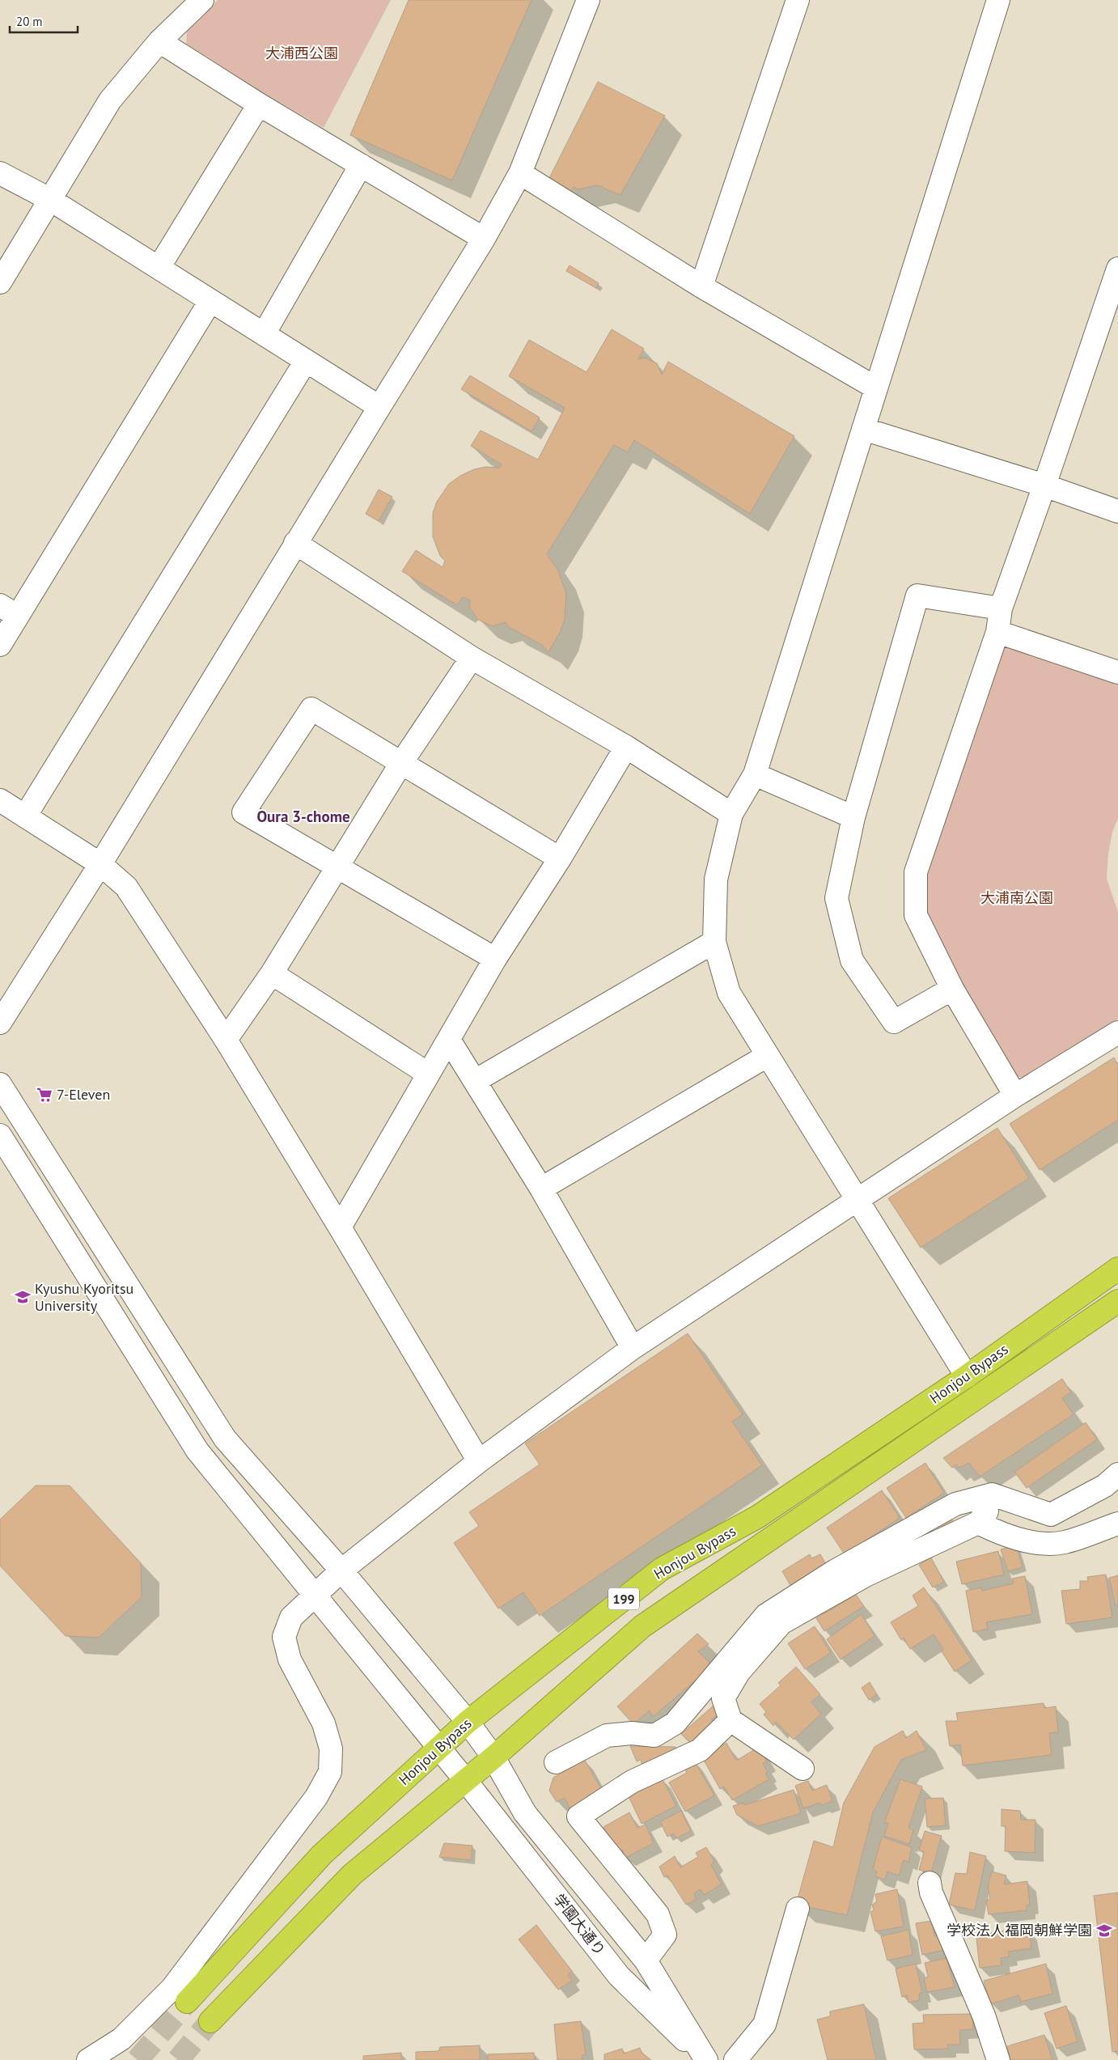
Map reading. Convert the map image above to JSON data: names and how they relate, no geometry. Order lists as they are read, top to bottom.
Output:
{
  "streets": {
    "highway": ["Honjou Bypass", "199"],
    "street": ["学園大通り"]
  },
  "crossings": [
    ["Honjou Bypass", "学園大通り"]
  ],
  "districts": ["Oura 3-chome"],
  "parks": ["大浦西公園", "大浦南公園"],
  "places": {
    "supermarket": ["7-Eleven"],
    "school or university": ["Kyushu Kyoritsu University", "学校法人福岡朝鮮学園"]
  },
  "scale_bar": "20 m"
}
